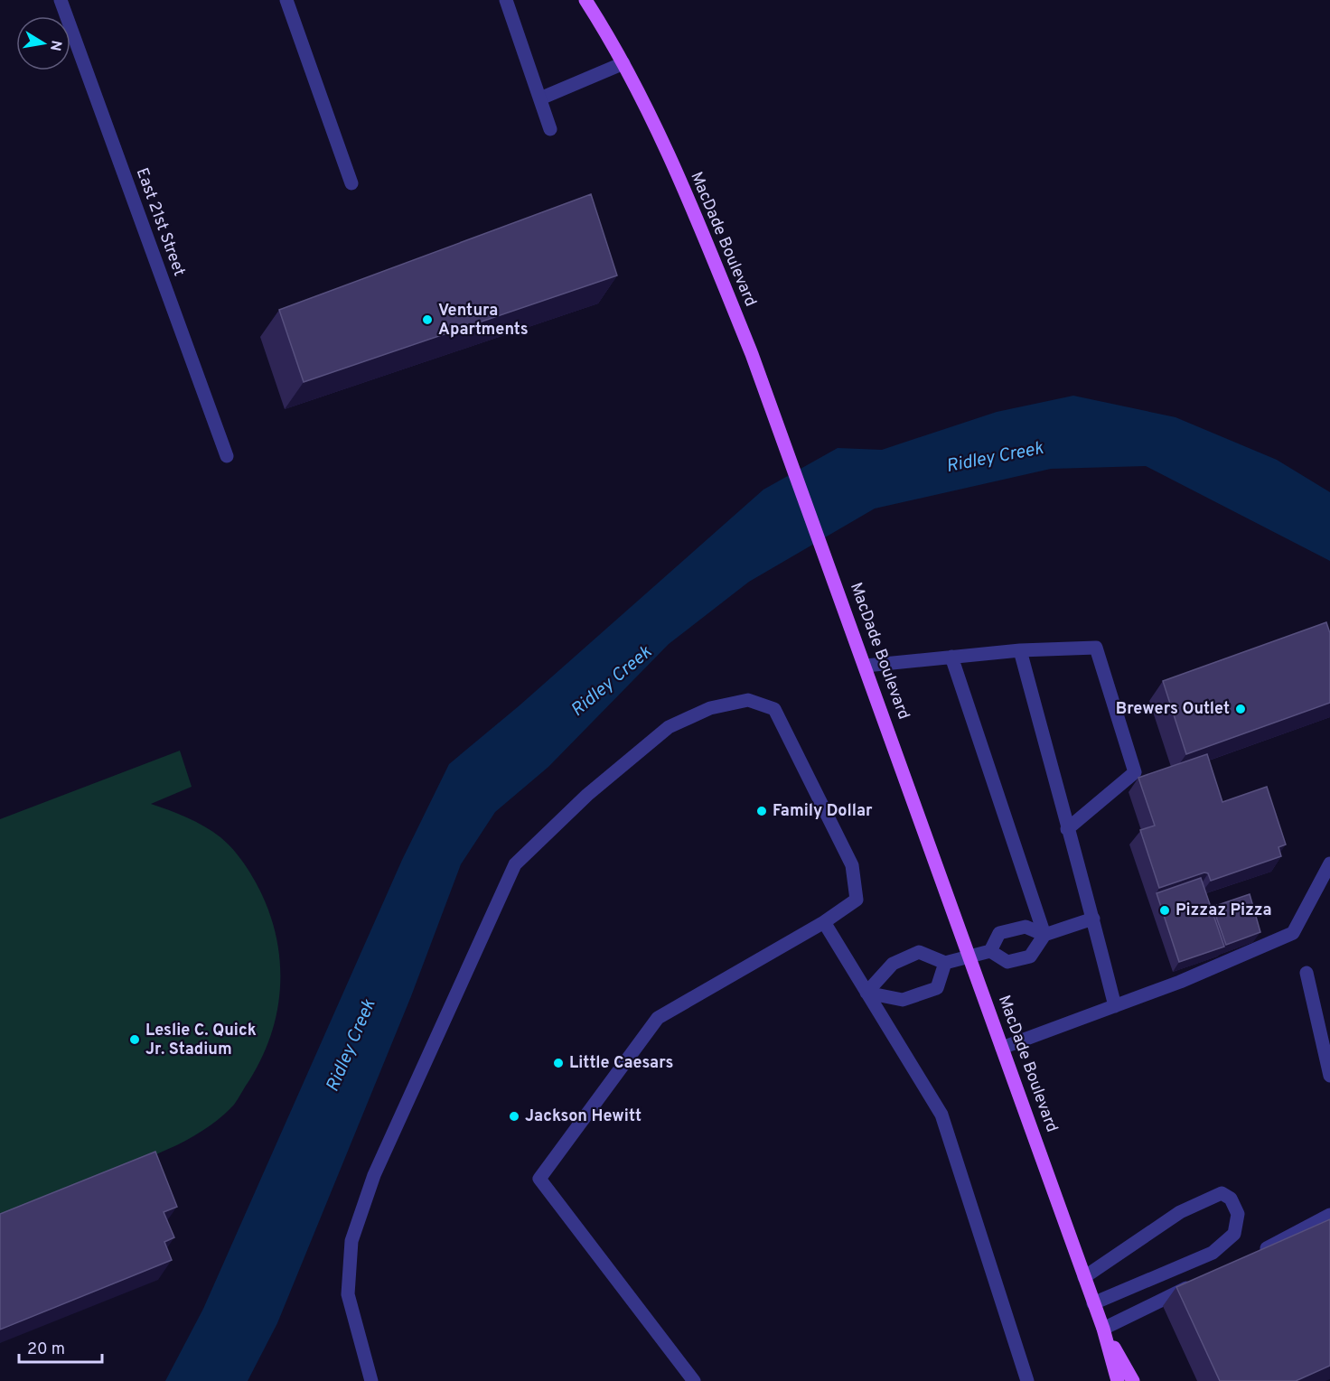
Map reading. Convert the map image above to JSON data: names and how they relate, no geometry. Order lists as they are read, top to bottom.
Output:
{
  "streets": {
    "main road": ["MacDade Boulevard"],
    "street": ["East 21st Street"]
  },
  "water": ["Ridley Creek"],
  "places": [
    "Ventura Apartments",
    "Brewers Outlet",
    "Family Dollar",
    "Pizzaz Pizza",
    "Leslie C. Quick Jr. Stadium",
    "Little Caesars",
    "Jackson Hewitt"
  ],
  "scale_bar": "20 m",
  "north": "right"
}
